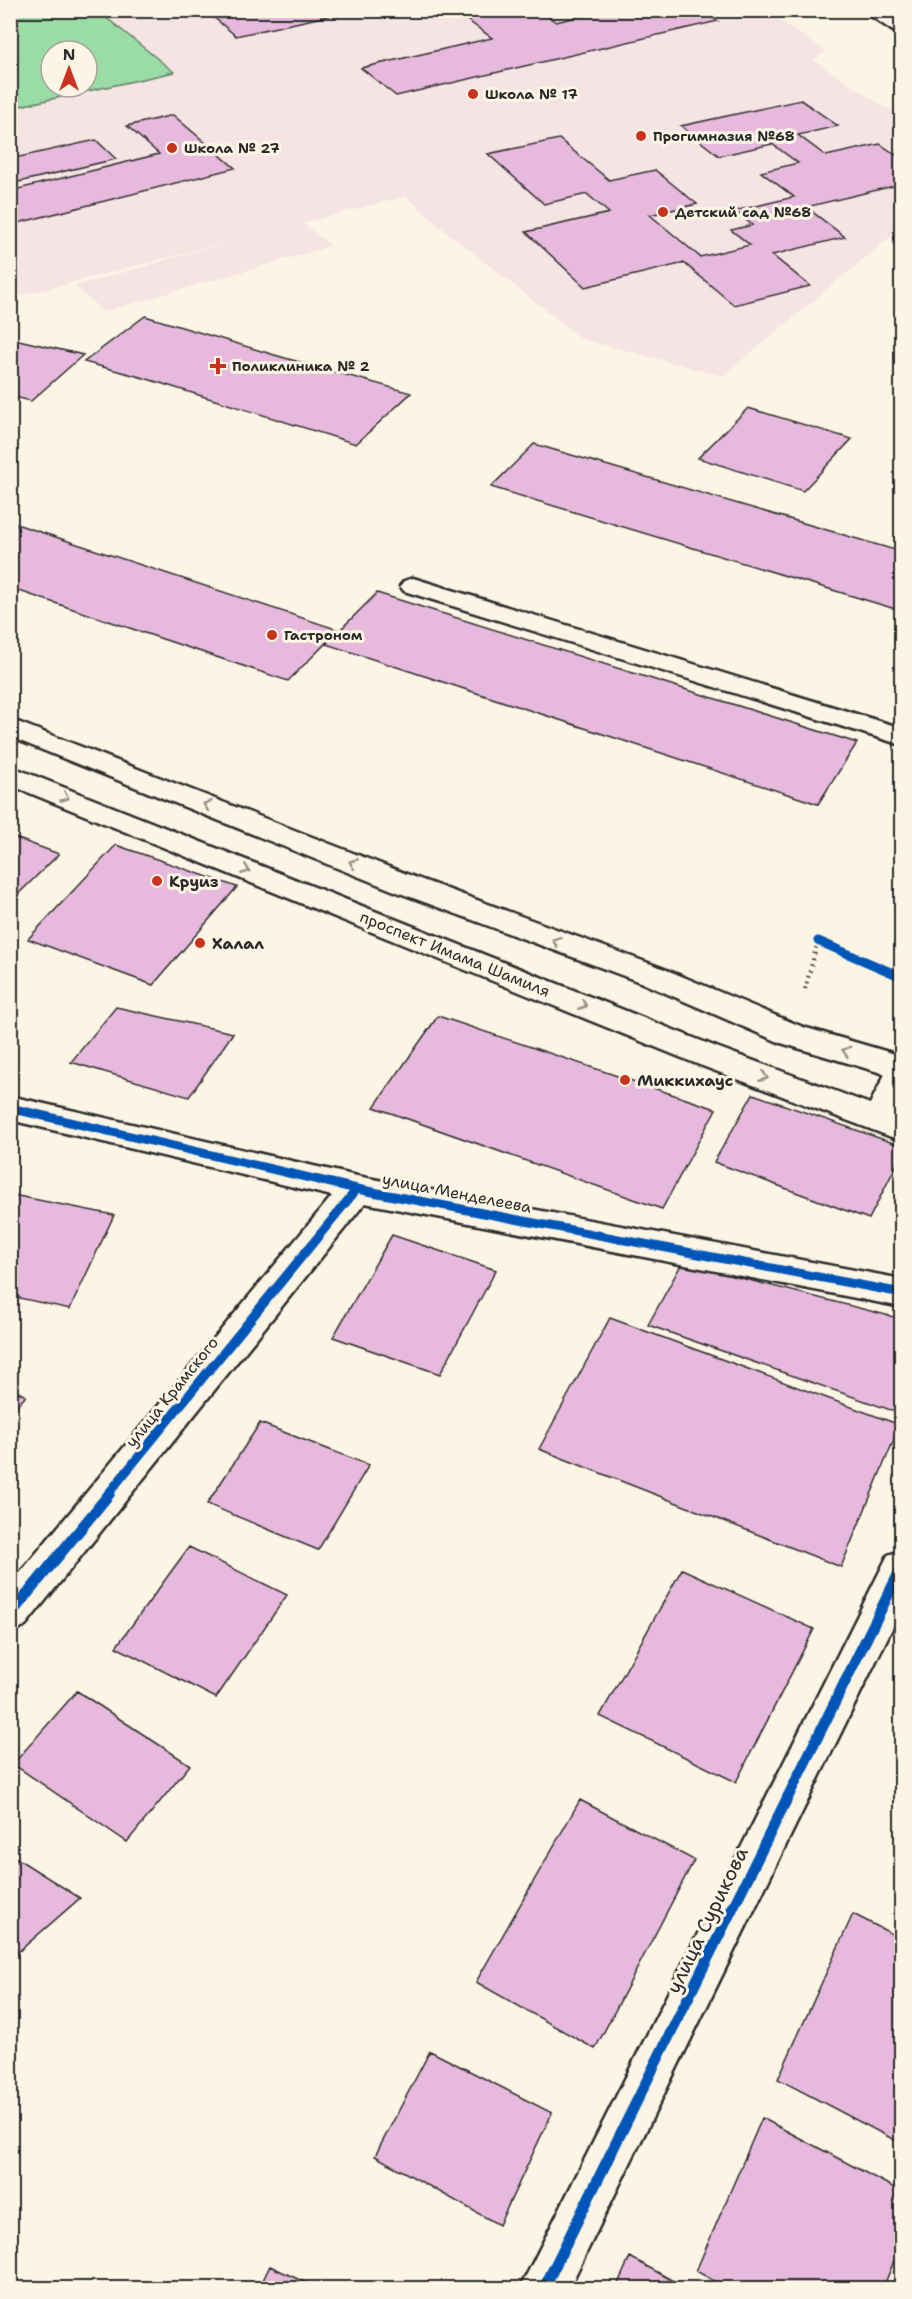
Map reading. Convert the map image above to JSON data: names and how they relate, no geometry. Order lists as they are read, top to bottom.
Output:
{
  "streets": {
    "main road": [
      "проспект Имама Шамиля",
      "улица Менделеева",
      "улица Крамского",
      "улица Сурикова"
    ]
  },
  "crossings": [
    ["улица Менделеева", "улица Крамского"]
  ],
  "places": {
    "other": [
      "Школа № 17",
      "Прогимназия №68",
      "Школа № 27",
      "Детский сад №68",
      "Гастроном",
      "Круиз",
      "Халал",
      "Миккихаус"
    ],
    "health": ["Поликлиника № 2"]
  },
  "north": "top"
}
